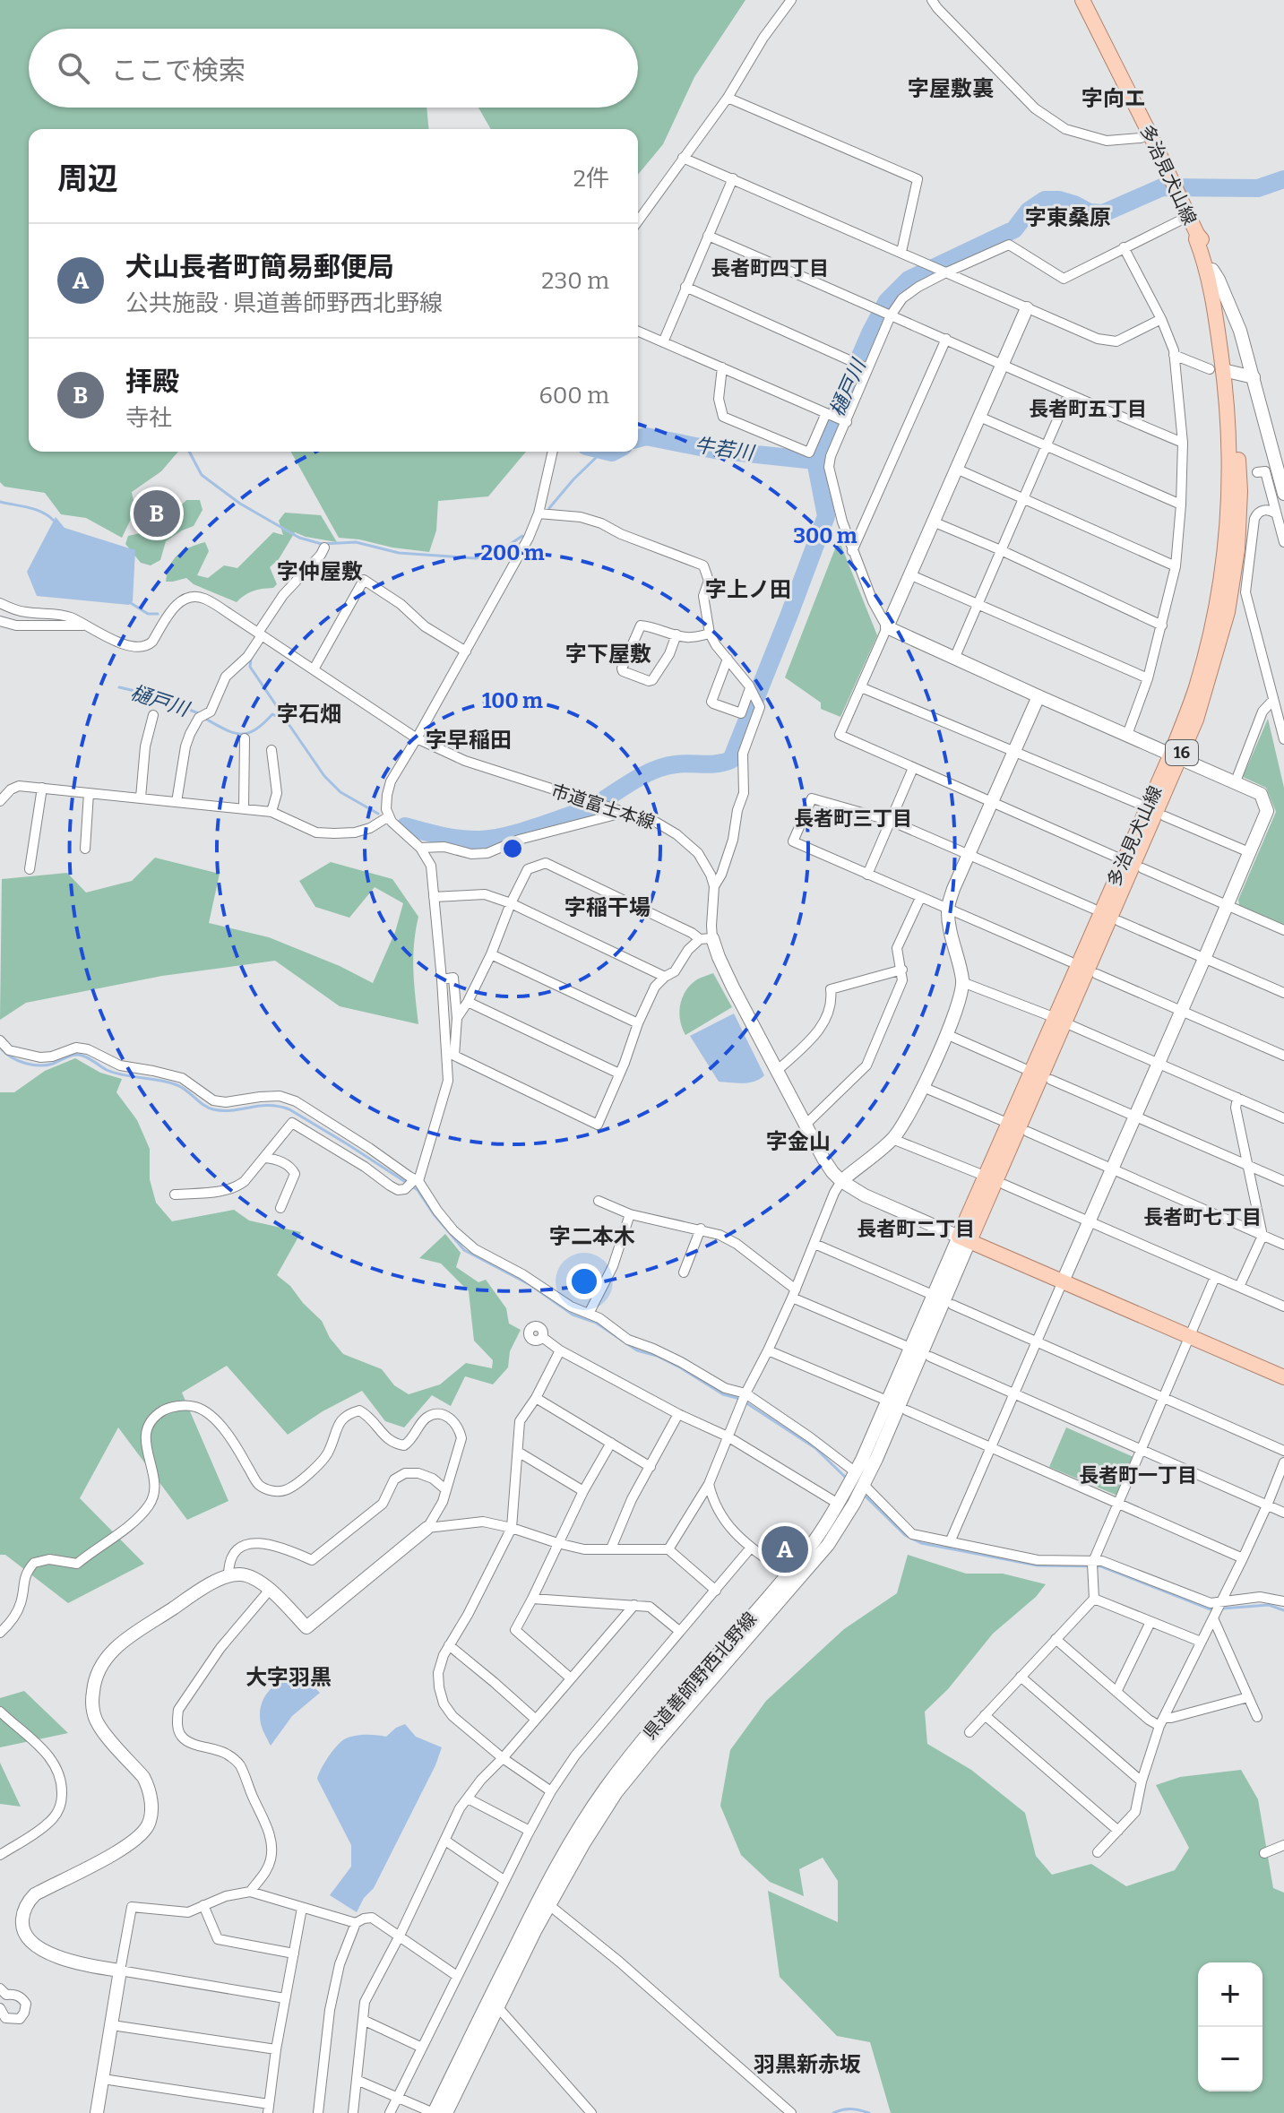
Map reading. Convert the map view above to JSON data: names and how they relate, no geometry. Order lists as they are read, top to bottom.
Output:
{
  "streets": {
    "main road": ["多治見犬山線", "16"],
    "street": ["市道富士本線", "県道善師野西北野線"]
  },
  "crossings": [
    ["多治見犬山線", "県道善師野西北野線"]
  ],
  "districts": [
    "字屋敷裏",
    "字向エ",
    "字東桑原",
    "長者町四丁目",
    "長者町五丁目",
    "字仲屋敷",
    "字上ノ田",
    "字下屋敷",
    "字石畑",
    "字早稲田",
    "長者町三丁目",
    "字稲干場",
    "字金山",
    "長者町七丁目",
    "長者町二丁目",
    "字二本木",
    "長者町一丁目",
    "大字羽黒",
    "羽黒新赤坂"
  ],
  "water": ["樋戸川", "牛若川"],
  "page": {
    "search": "ここで検索",
    "heading": ["周辺", "2件"],
    "list": [
      {
        "mark": "A",
        "name": "犬山長者町簡易郵便局",
        "note": "公共施設 · 県道善師野西北野線",
        "value": "230 m"
      },
      {
        "mark": "B",
        "name": "拝殿",
        "note": "寺社",
        "value": "600 m"
      }
    ],
    "pins": ["B", "A"],
    "map_buttons": ["+", "−"]
  },
  "rings": ["300 m", "200 m", "100 m"]
}
